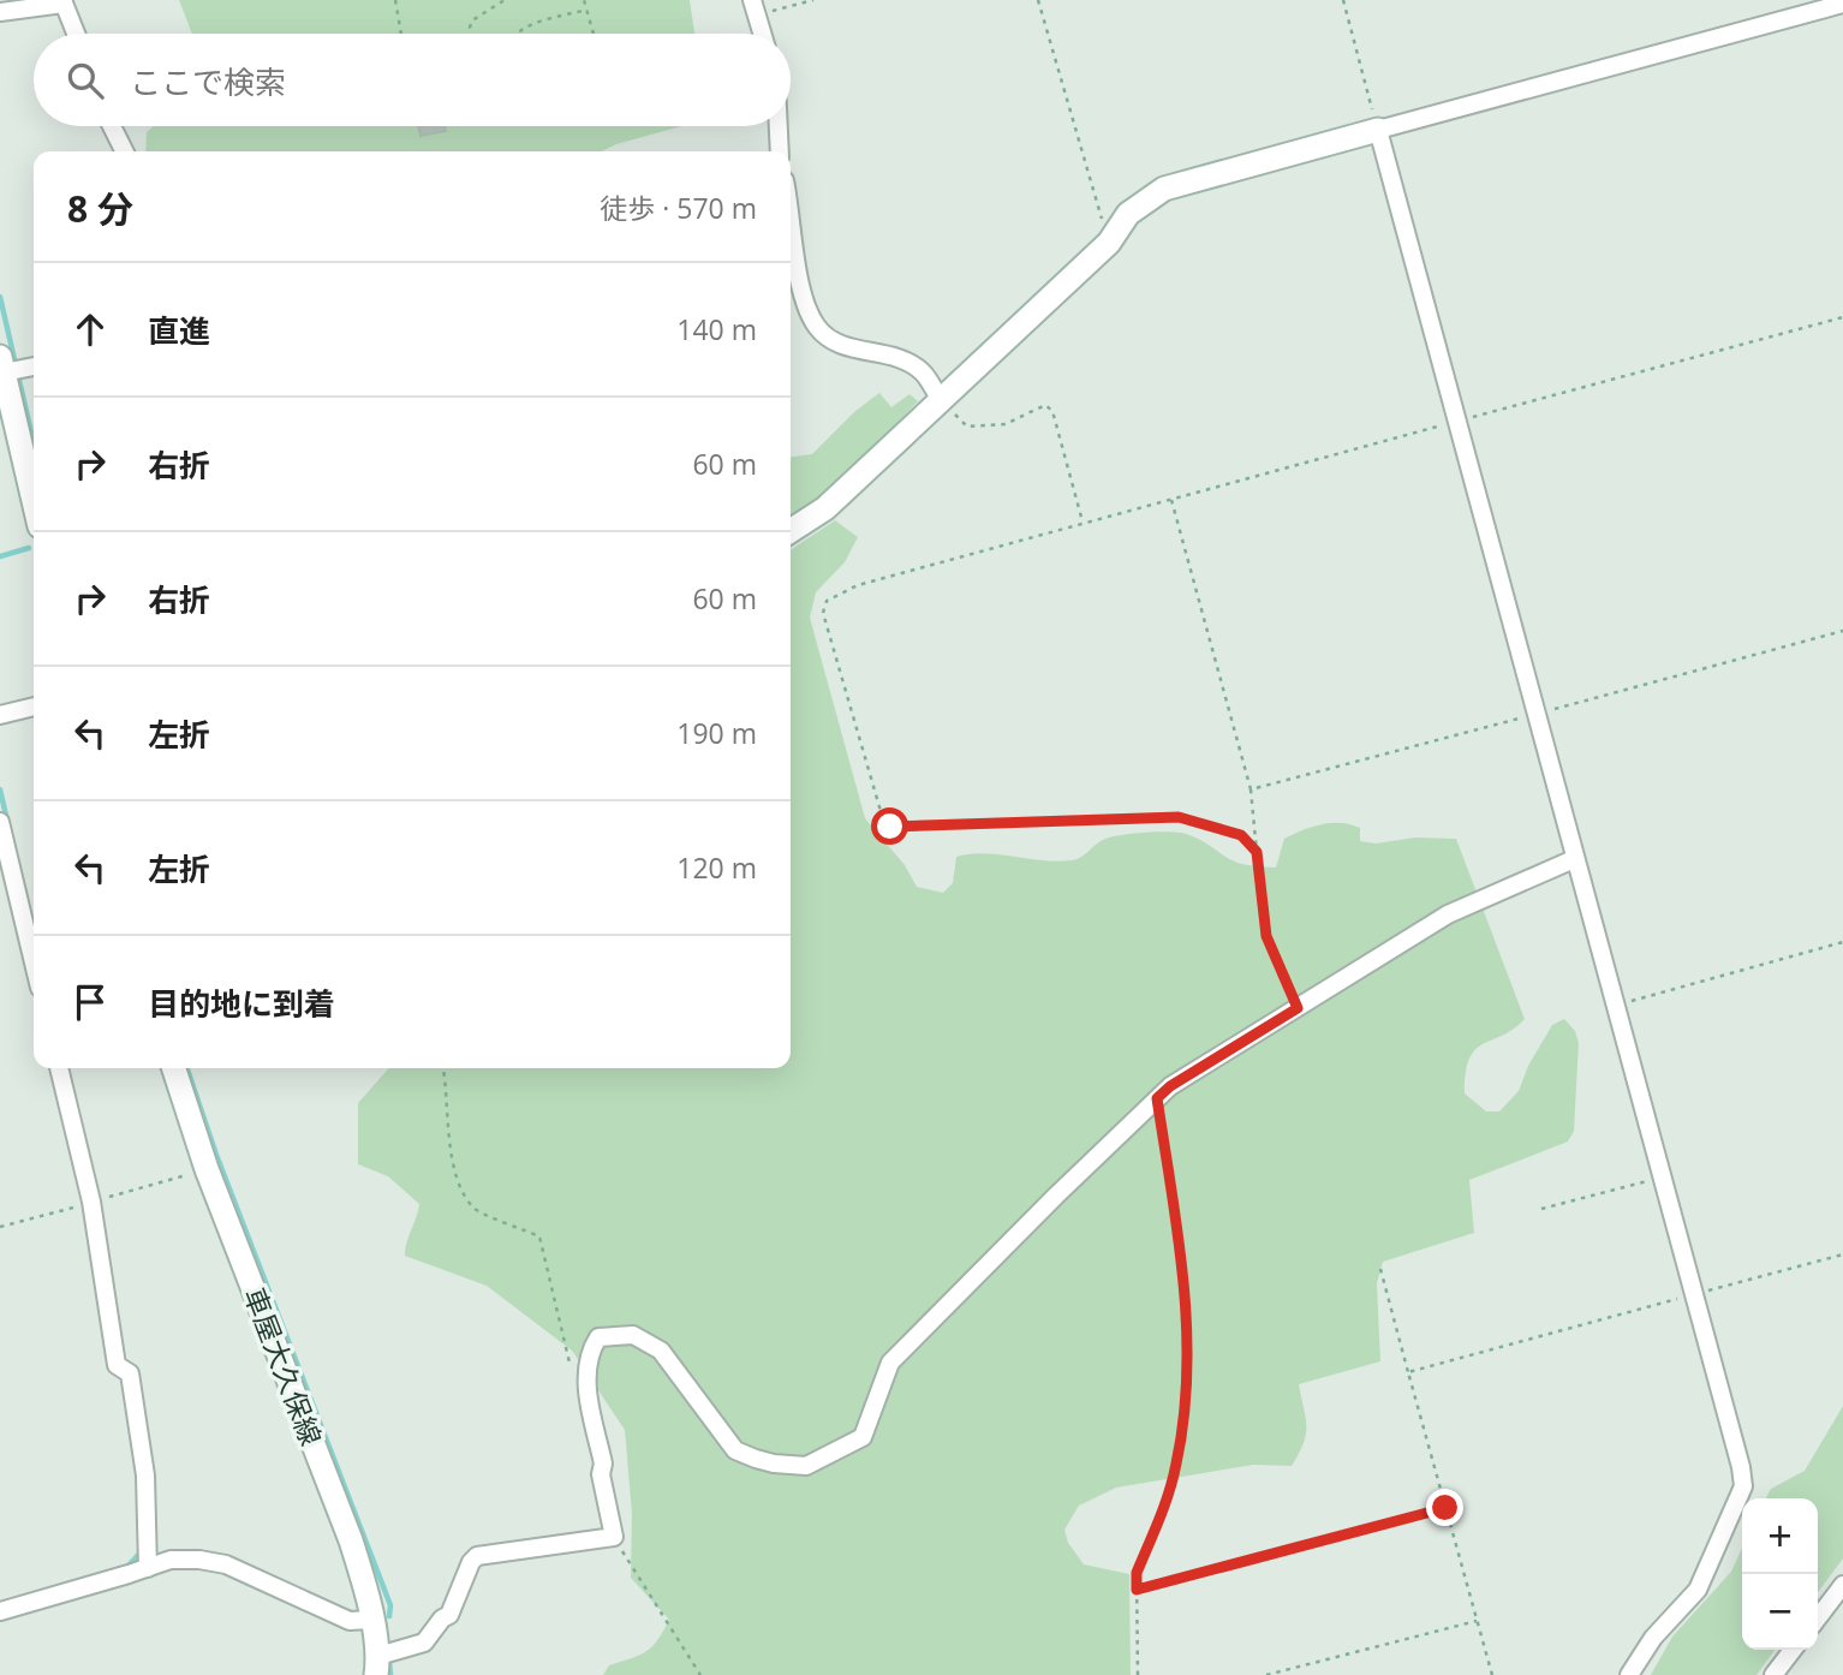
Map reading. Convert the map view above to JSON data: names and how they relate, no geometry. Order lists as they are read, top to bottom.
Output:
{
  "streets": {
    "main road": ["車屋大久保線"]
  },
  "page": {
    "search": "ここで検索",
    "heading": ["8 分", "徒歩 · 570 m"],
    "list": [
      ["直進", "140 m"],
      ["右折", "60 m"],
      ["右折", "60 m"],
      ["左折", "190 m"],
      ["左折", "120 m"],
      "目的地に到着"
    ],
    "map_buttons": ["+", "−"]
  }
}
